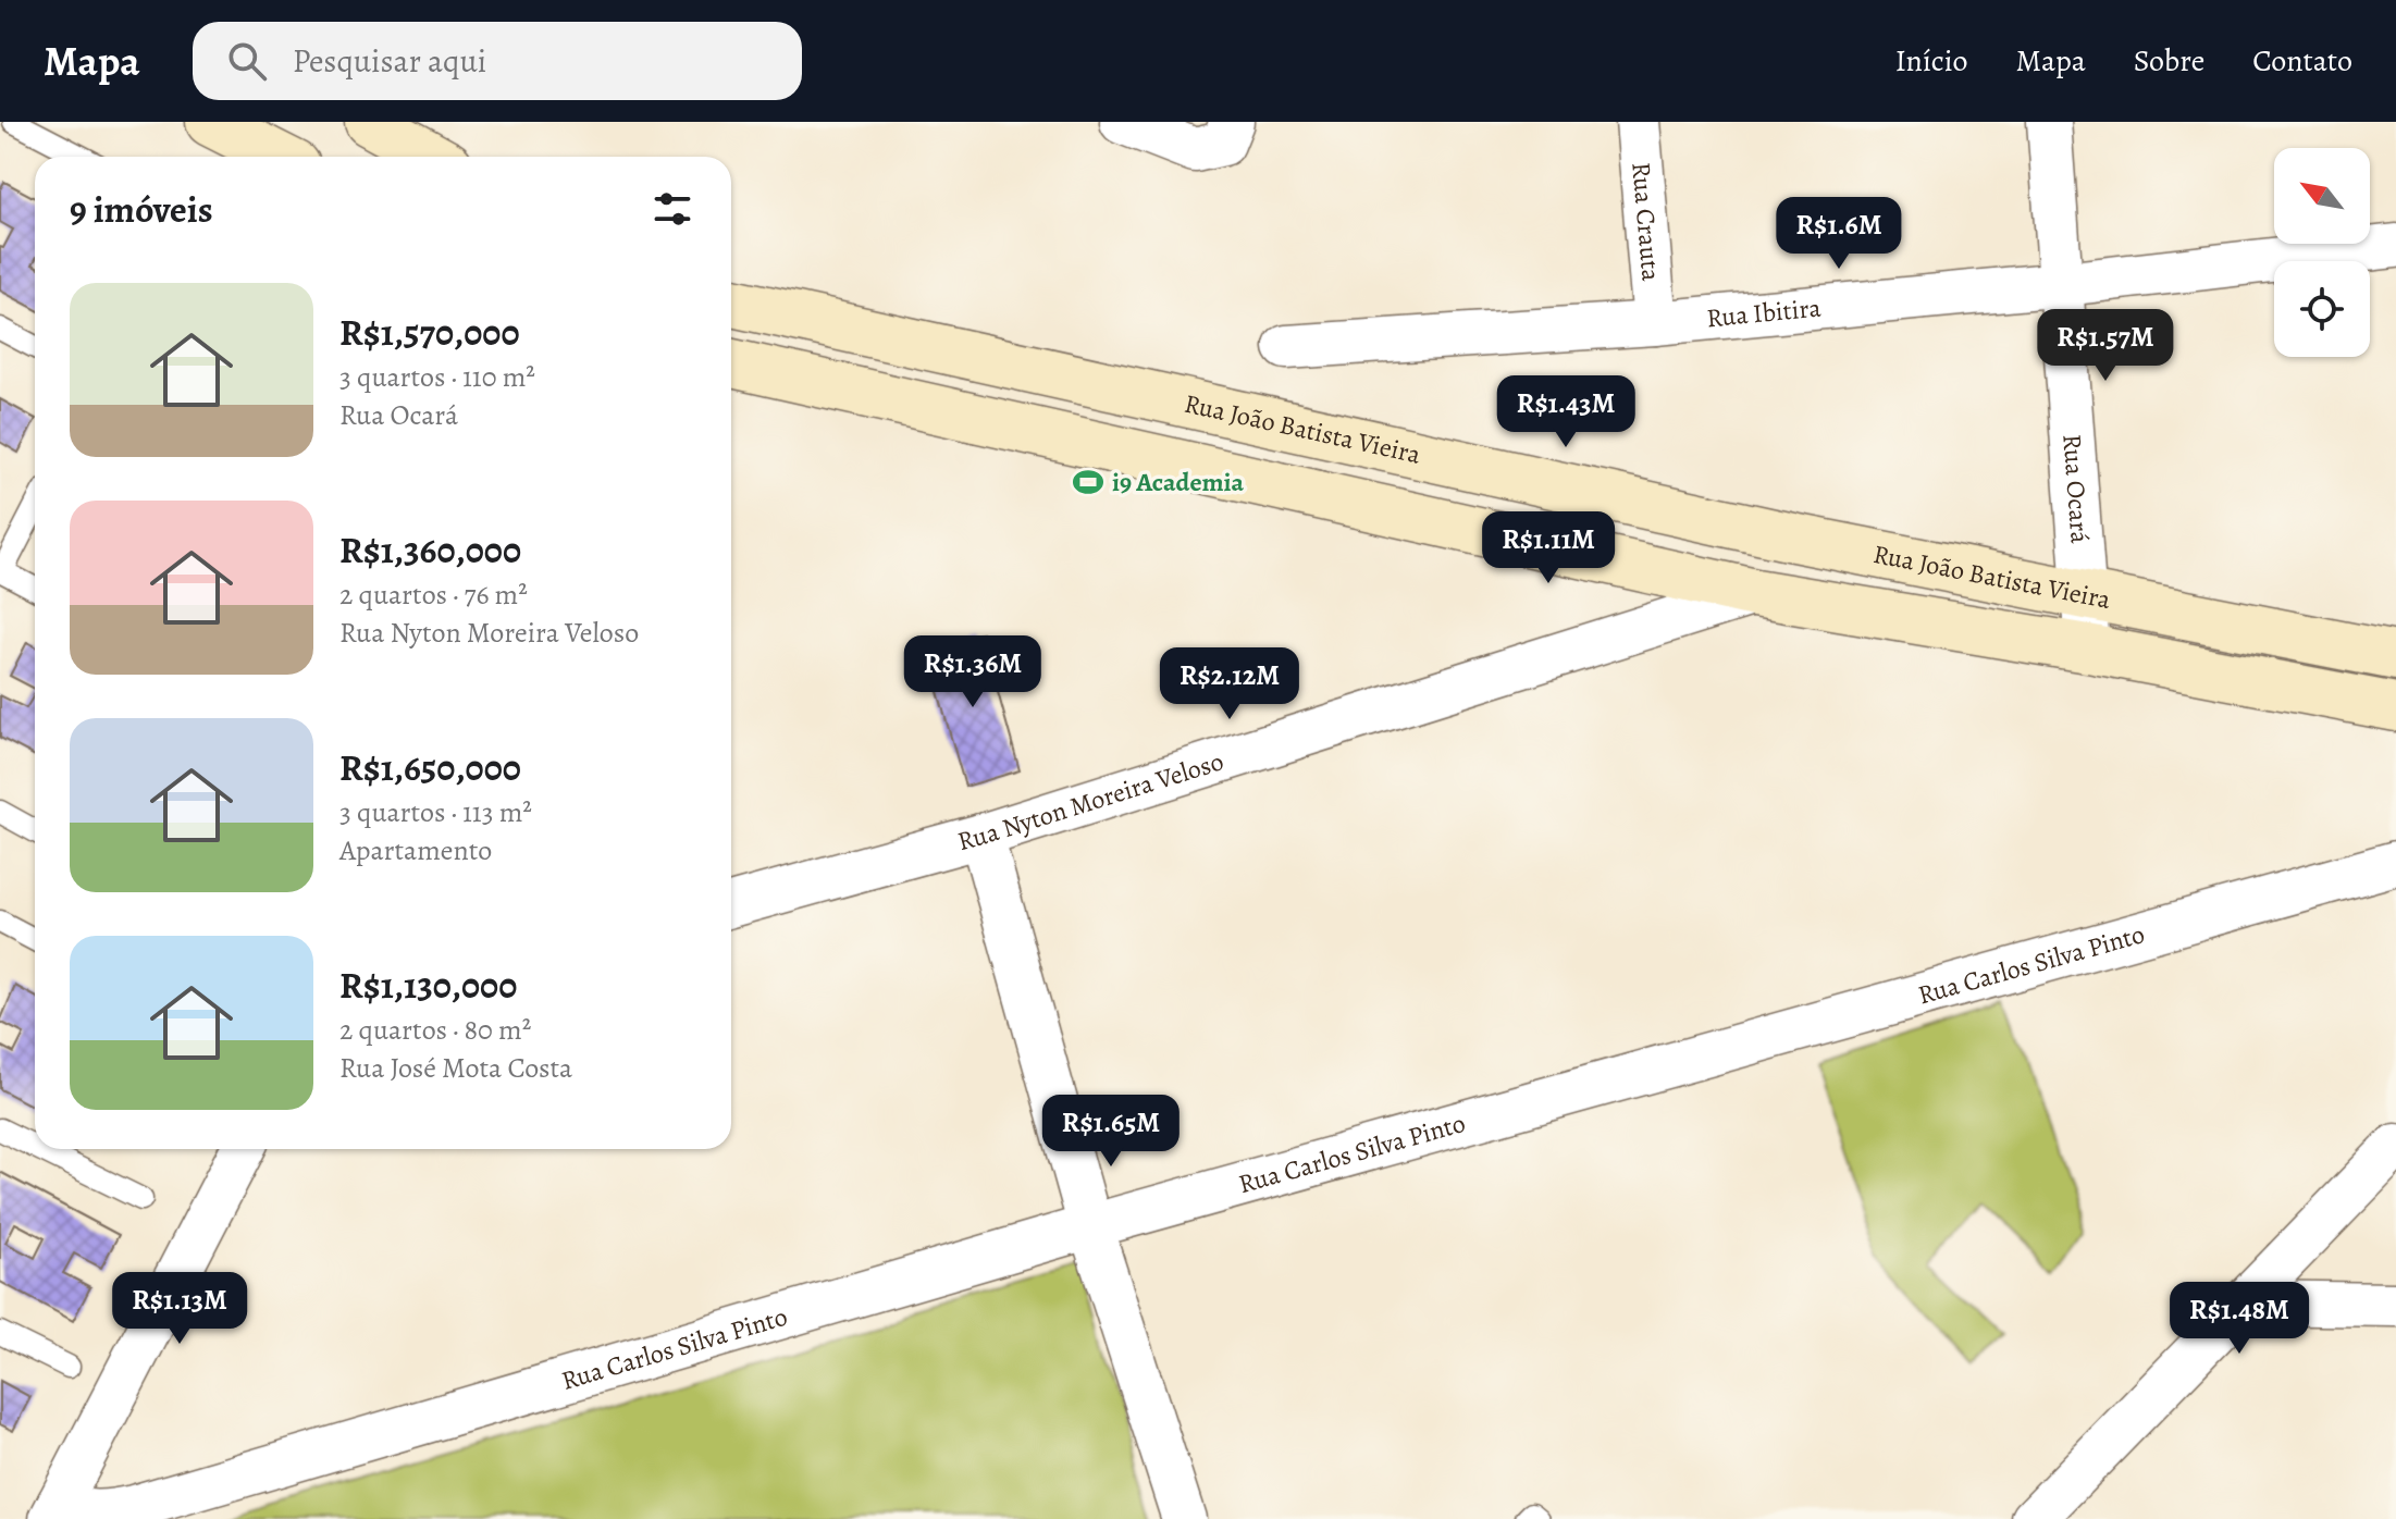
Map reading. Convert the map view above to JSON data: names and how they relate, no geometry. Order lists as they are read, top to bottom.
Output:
{
  "streets": {
    "street": [
      "Rua Crauta",
      "Rua Ibitira",
      "Rua João Batista Vieira",
      "Rua Ocará",
      "Rua Nyton Moreira Veloso",
      "Rua Carlos Silva Pinto"
    ]
  },
  "crossings": [
    ["Rua Crauta", "Rua Ibitira"],
    ["Rua Ibitira", "Rua Ocará"],
    ["Rua João Batista Vieira", "Rua Ocará"],
    ["Rua João Batista Vieira", "Rua Nyton Moreira Veloso"]
  ],
  "places": {
    "sports": ["i9 Academia"]
  },
  "north": "top left",
  "page": {
    "header": "Mapa",
    "search": "Pesquisar aqui",
    "nav": [
      "Início",
      "Mapa",
      "Sobre",
      "Contato"
    ],
    "heading": "9 imóveis",
    "price": [
      "R$1.6M",
      "R$1.57M",
      "R$1.43M",
      "R$1.11M",
      "R$1.36M",
      "R$2.12M",
      "R$1.65M",
      "R$1.13M",
      "R$1.48M"
    ],
    "list": [
      {
        "name": "R$1,570,000",
        "note": "3 quartos · 110 m² · Rua Ocará"
      },
      {
        "name": "R$1,360,000",
        "note": "2 quartos · 76 m² · Rua Nyton Moreira Veloso"
      },
      {
        "name": "R$1,650,000",
        "note": "3 quartos · 113 m² · Apartamento"
      },
      {
        "name": "R$1,130,000",
        "note": "2 quartos · 80 m² · Rua José Mota Costa"
      }
    ]
  }
}
